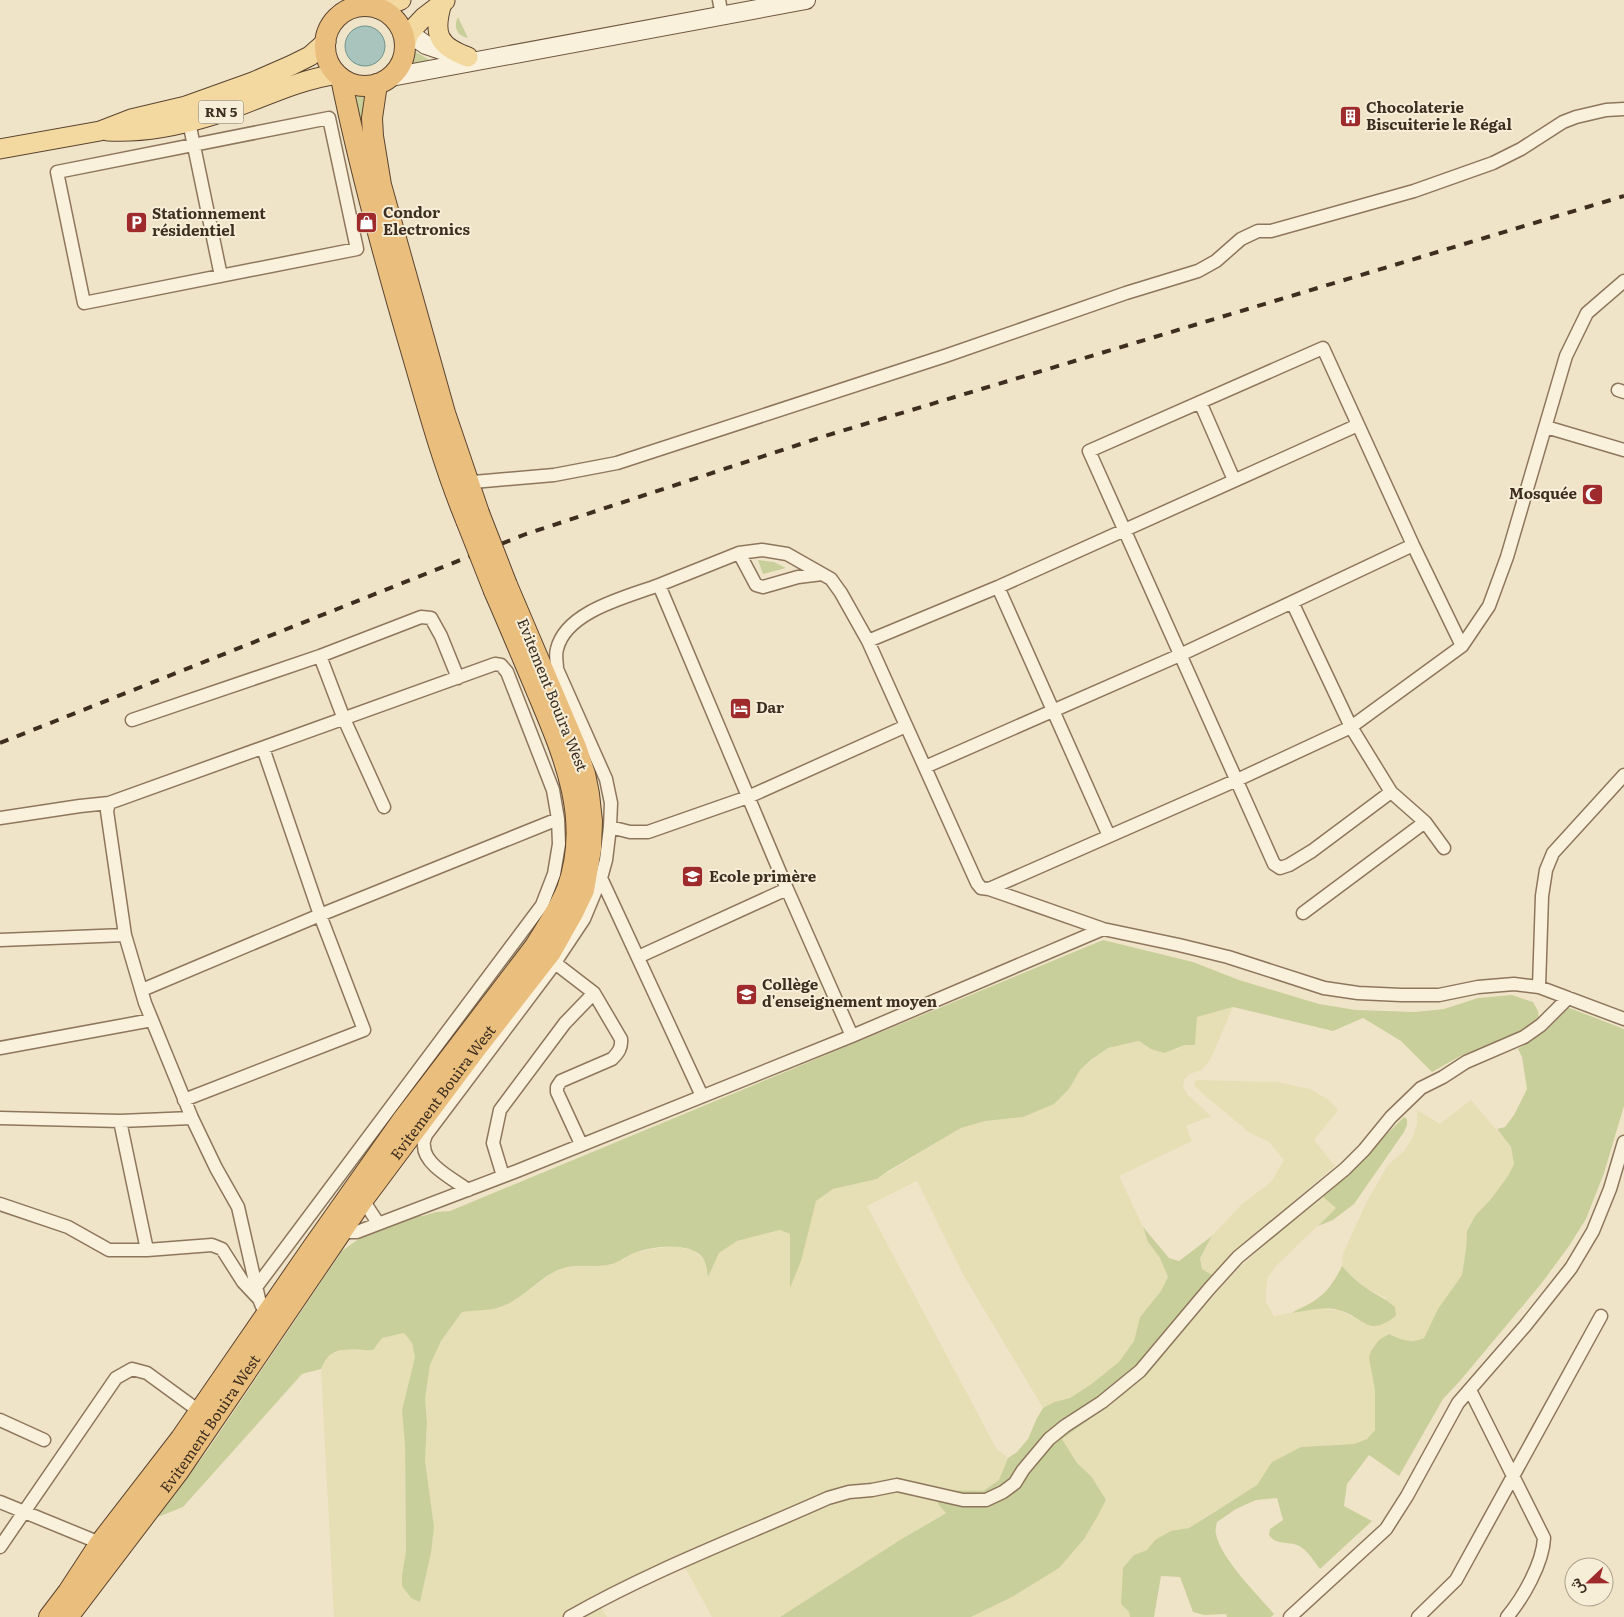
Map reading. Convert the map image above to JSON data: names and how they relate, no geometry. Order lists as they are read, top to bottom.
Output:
{
  "streets": {
    "highway": ["Evitement Bouira West"],
    "main road": ["RN 5"]
  },
  "places": {
    "building": ["Chocolaterie Biscuiterie le Régal"],
    "shop": ["Condor Electronics"],
    "parking": ["Stationnement résidentiel"],
    "mosque": ["Mosquée"],
    "hotel": ["Dar"],
    "school or university": ["Ecole primère", "Collège d'enseignement moyen"]
  },
  "north": "left"
}
